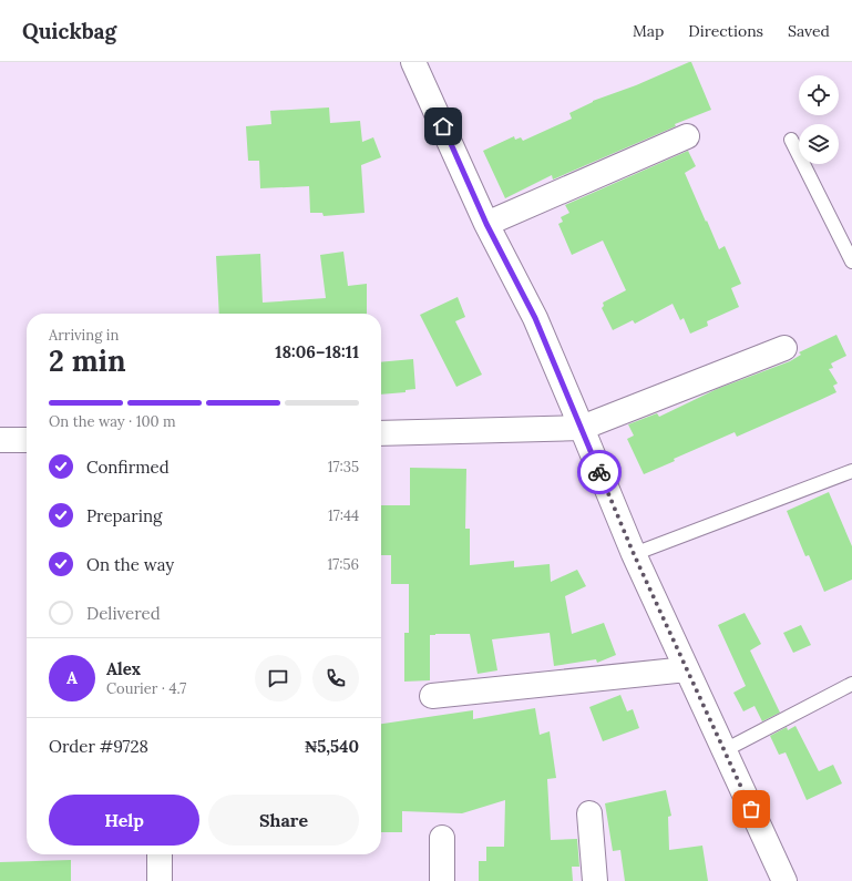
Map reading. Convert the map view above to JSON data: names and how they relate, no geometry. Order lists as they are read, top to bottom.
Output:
{
  "page": {
    "header": "Quickbag",
    "nav": ["Map", "Directions", "Saved"],
    "heading": ["2 min", "Arriving in", "18:06–18:11"],
    "panel": [
      "Alex",
      "Courier · 4.7",
      "Order #9728",
      "₦5,540"
    ],
    "bar": "On the way · 100 m",
    "list": [
      ["Confirmed", "17:35"],
      ["Preparing", "17:44"],
      ["On the way", "17:56"],
      "Delivered"
    ],
    "round": "A",
    "buttons": ["Help", "Share"]
  }
}
